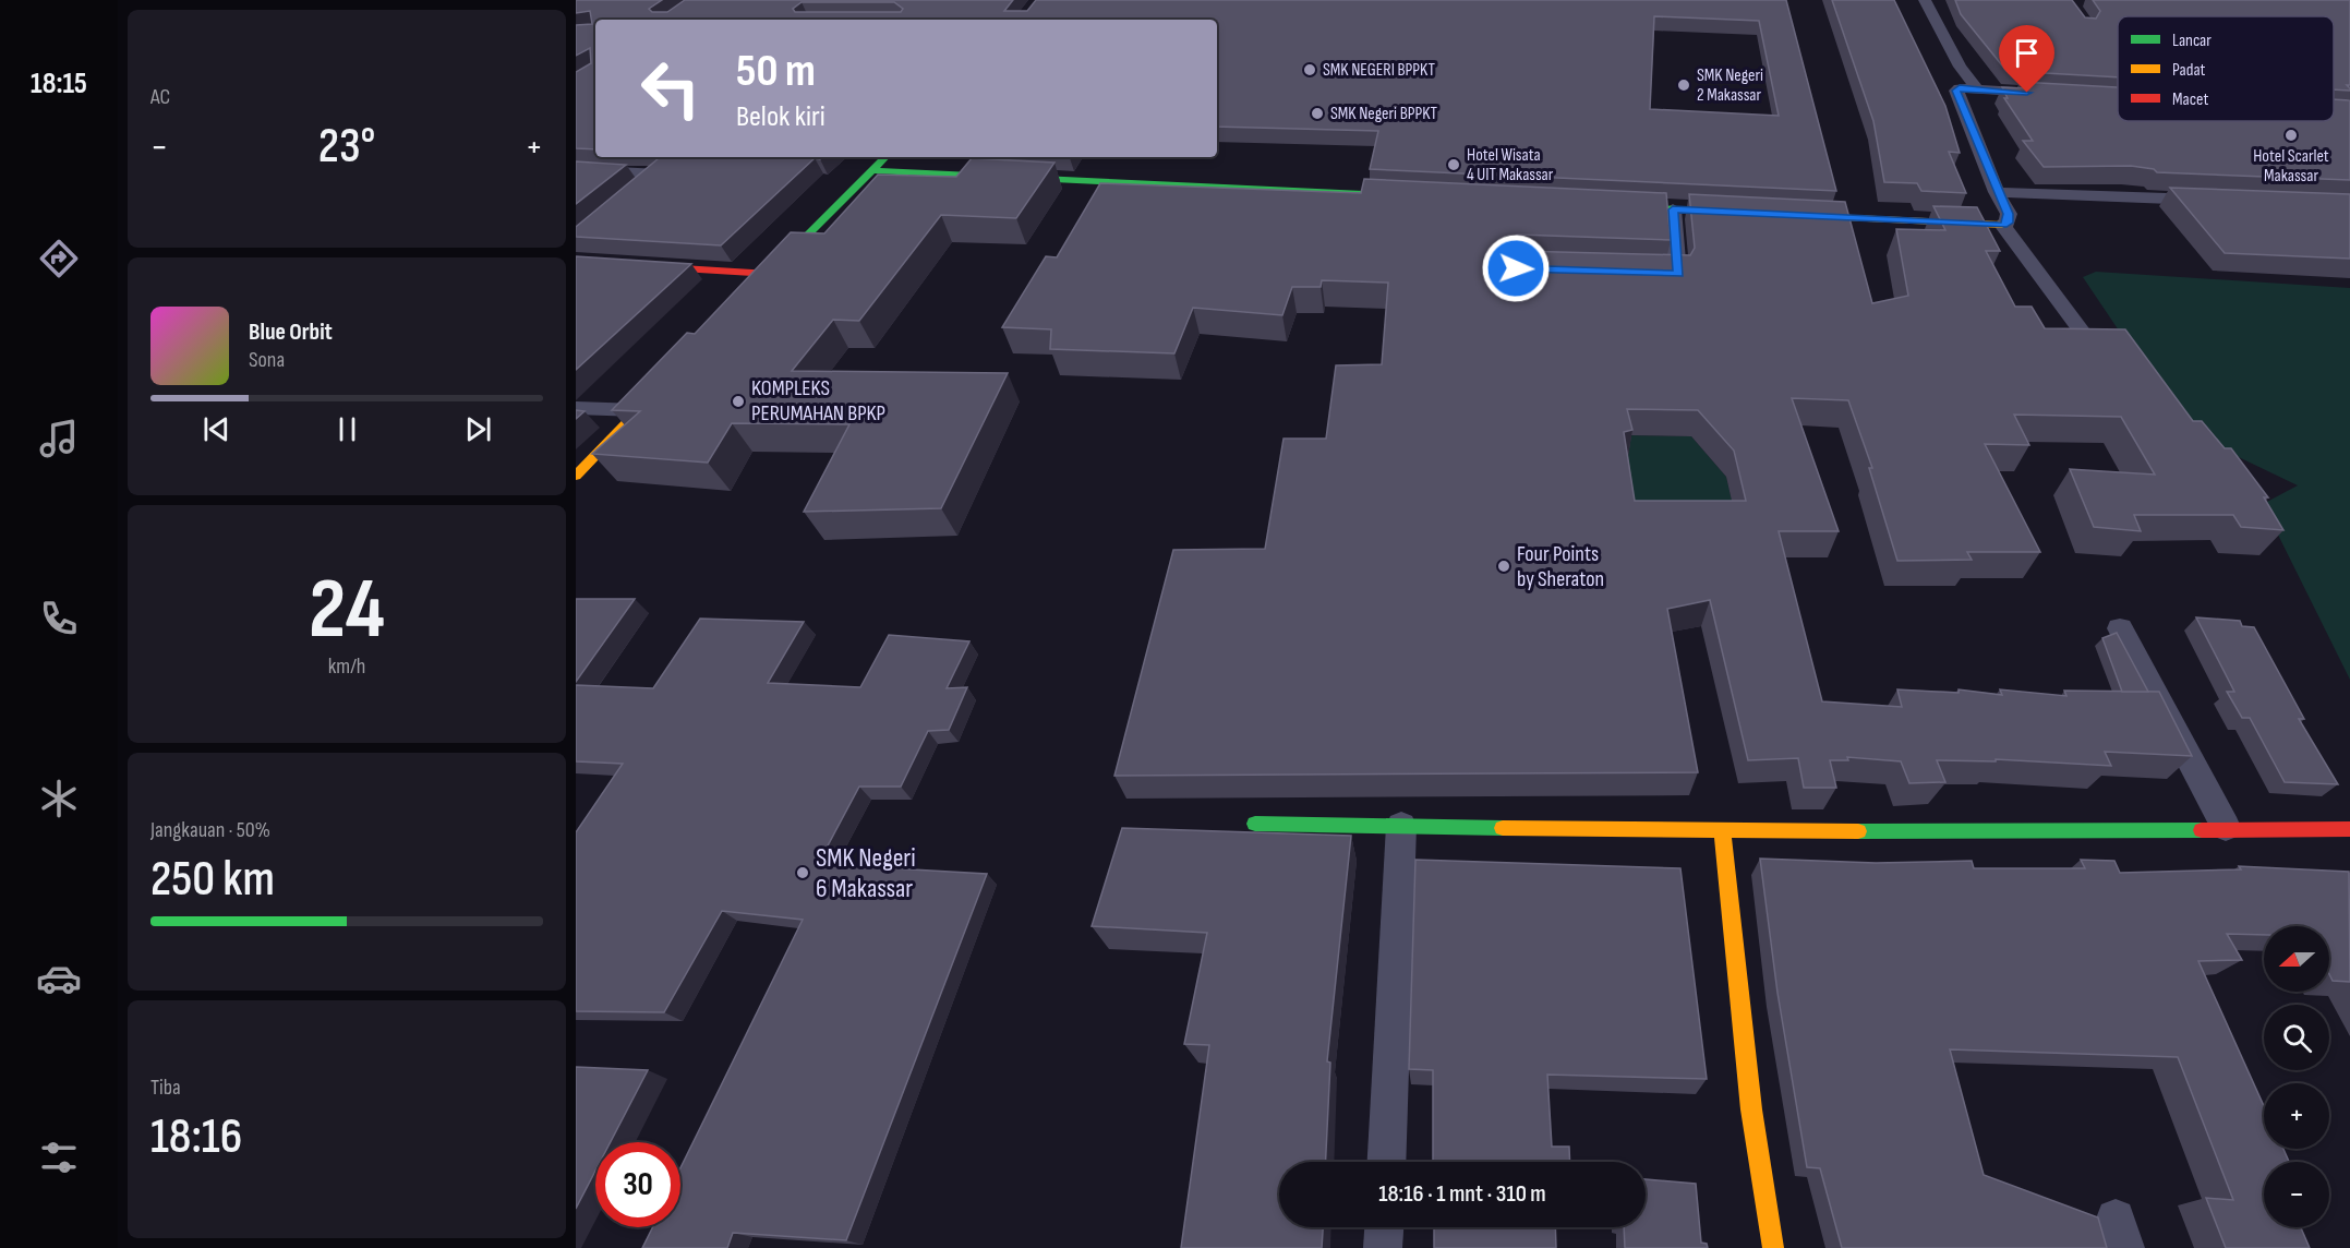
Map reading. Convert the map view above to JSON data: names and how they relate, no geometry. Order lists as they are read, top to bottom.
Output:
{
  "places": [
    "SMK NEGERI BPPKT",
    "SMK Negeri 2 Makassar",
    "SMK Negeri BPPKT",
    "Hotel Scarlet Makassar",
    "Hotel Wisata 4 UIT Makassar",
    "KOMPLEKS PERUMAHAN BPKP",
    "Four Points by Sheraton",
    "SMK Negeri 6 Makassar"
  ],
  "legend": ["Lancar", "Padat", "Macet"],
  "north": "left",
  "page": {
    "tabs": "18:15",
    "tile": [
      "AC",
      ["24", "km/h"],
      ["Jangkauan · 50%", "250 km"],
      ["Tiba", "18:16"]
    ],
    "turn": ["50 m", "Belok kiri"],
    "heat": ["−", "23°", "+"],
    "song": ["Blue Orbit", "Sona"],
    "map_buttons": ["+", "−"],
    "limit": "30",
    "trip": "18:16 · 1 mnt · 310 m"
  }
}
